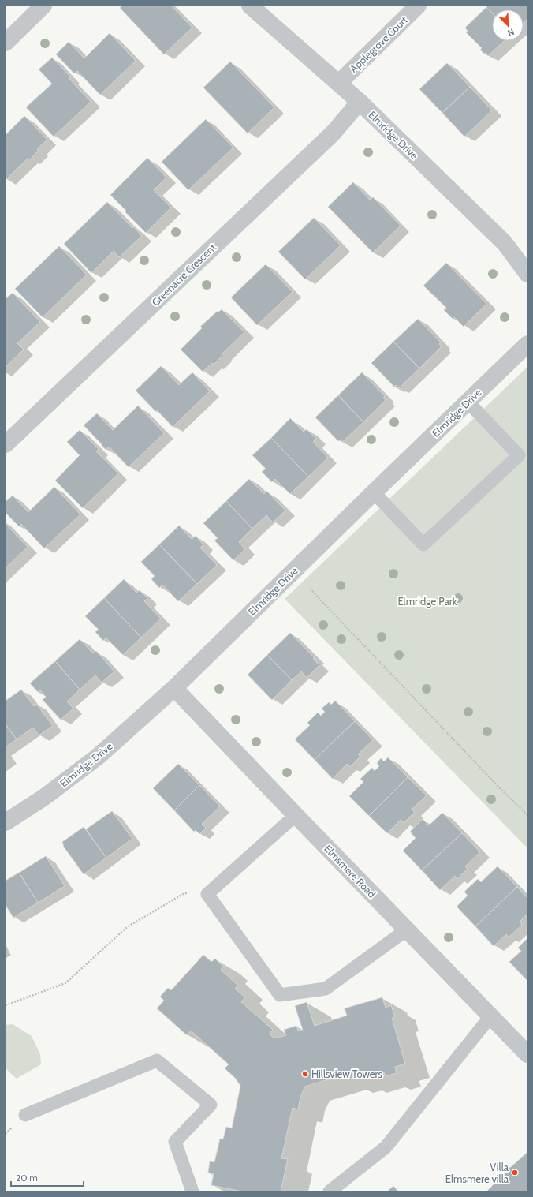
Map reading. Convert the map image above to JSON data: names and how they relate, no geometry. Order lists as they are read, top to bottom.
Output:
{
  "streets": {
    "street": [
      "Applegrove Court",
      "Elmridge Drive",
      "Greenacre Crescent",
      "Elmsmere Road"
    ]
  },
  "crossings": [
    ["Applegrove Court", "Elmridge Drive"],
    ["Elmridge Drive", "Greenacre Crescent"],
    ["Elmridge Drive", "Elmsmere Road"]
  ],
  "parks": ["Elmridge Park"],
  "places": ["Hillsview Towers", "Villa Elmsmere villa"],
  "scale_bar": "20 m",
  "north": "bottom right"
}
